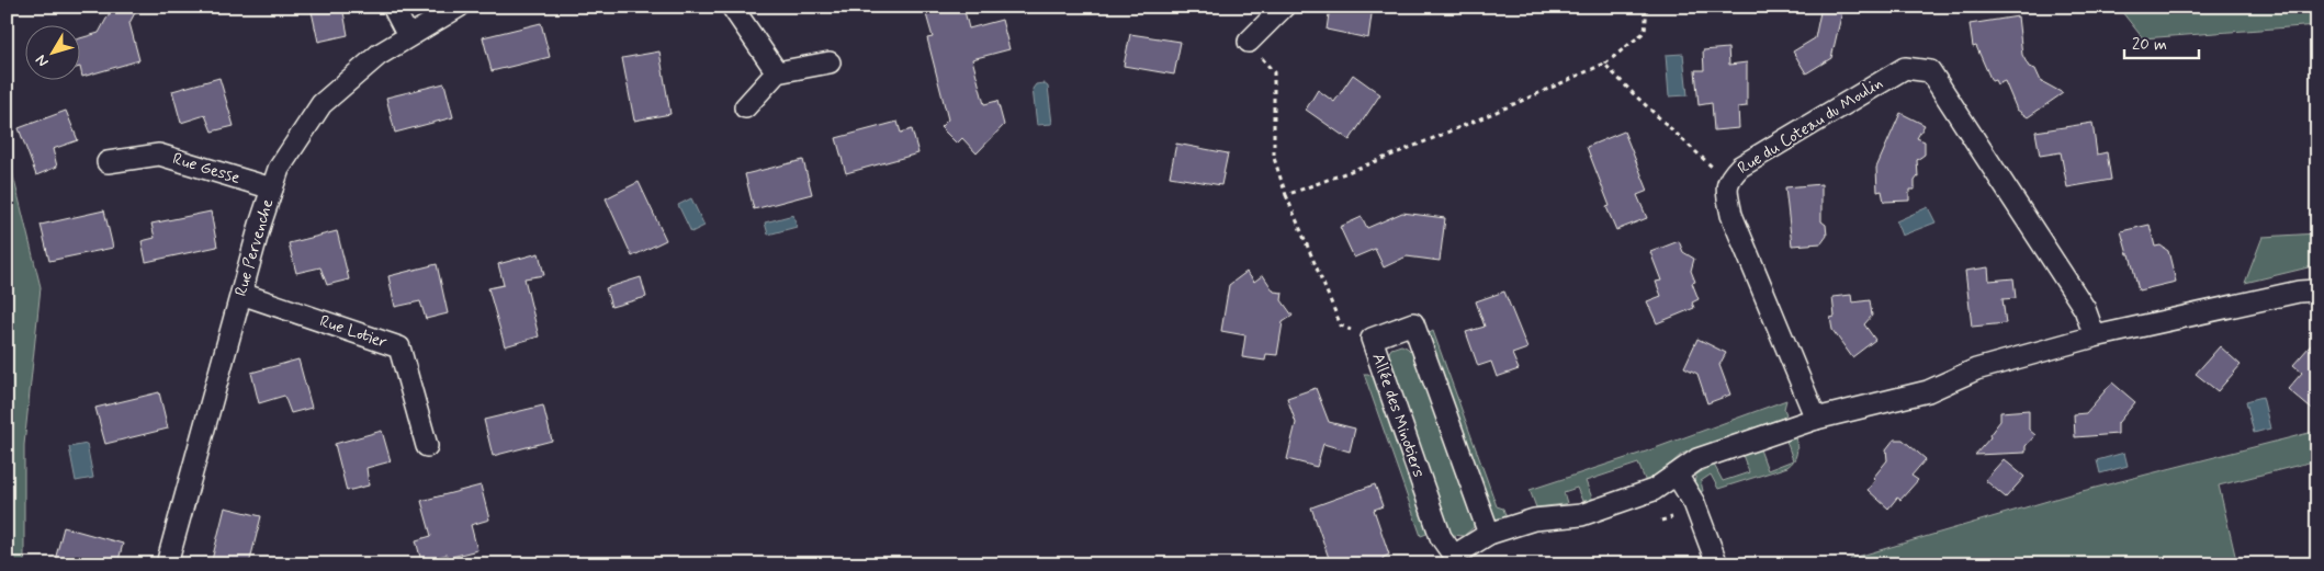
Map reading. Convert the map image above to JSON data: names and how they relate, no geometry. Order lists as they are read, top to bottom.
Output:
{
  "streets": {
    "street": [
      "Rue du Coteau du Moulin",
      "Rue Gesse",
      "Rue Pervenche",
      "Rue Lotier",
      "Allée des Minotiers"
    ]
  },
  "crossings": [
    ["Rue du Coteau du Moulin", "Allée des Minotiers"],
    ["Rue Gesse", "Rue Pervenche"],
    ["Rue Pervenche", "Rue Lotier"]
  ],
  "scale_bar": "20 m",
  "north": "bottom left"
}
